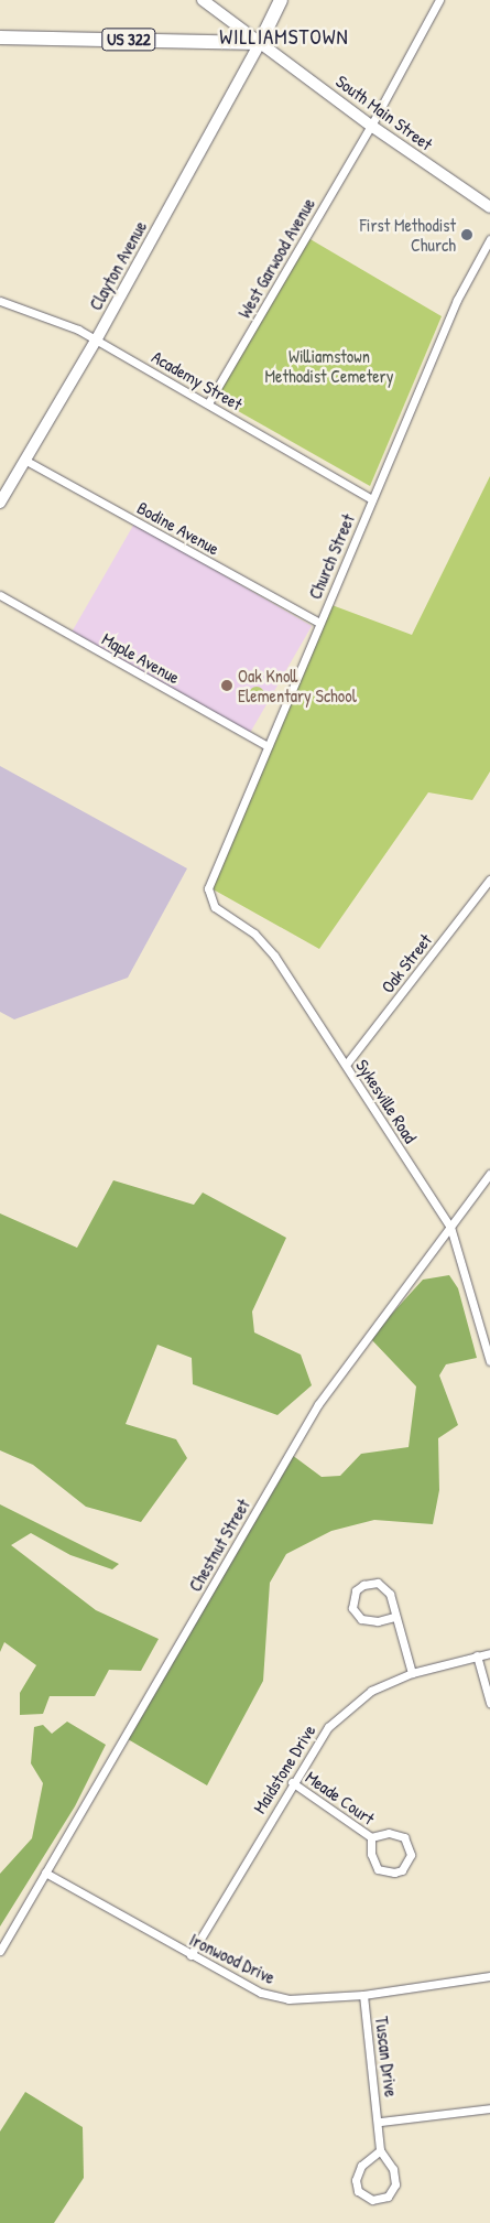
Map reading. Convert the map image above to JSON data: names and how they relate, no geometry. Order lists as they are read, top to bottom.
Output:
{
  "streets": {
    "highway": ["US 322"],
    "main road": ["South Main Street", "Clayton Avenue"],
    "street": [
      "West Garwood Avenue",
      "Academy Street",
      "Bodine Avenue",
      "Church Street",
      "Maple Avenue",
      "Oak Street",
      "Sykesville Road",
      "Chestnut Street",
      "Maidstone Drive",
      "Meade Court",
      "Ironwood Drive",
      "Tuscan Drive"
    ]
  },
  "crossings": [
    ["US 322", "South Main Street"],
    ["US 322", "Clayton Avenue"],
    ["South Main Street", "West Garwood Avenue"],
    ["South Main Street", "Clayton Avenue"],
    ["West Garwood Avenue", "Academy Street"],
    ["Clayton Avenue", "Academy Street"],
    ["Clayton Avenue", "Bodine Avenue"],
    ["Academy Street", "Church Street"],
    ["Bodine Avenue", "Church Street"],
    ["Church Street", "Maple Avenue"],
    ["Church Street", "Sykesville Road"],
    ["Oak Street", "Sykesville Road"],
    ["Sykesville Road", "Chestnut Street"],
    ["Chestnut Street", "Ironwood Drive"],
    ["Maidstone Drive", "Meade Court"],
    ["Maidstone Drive", "Ironwood Drive"],
    ["Ironwood Drive", "Tuscan Drive"]
  ],
  "districts": ["WILLIAMSTOWN"],
  "parks": ["Williamstown Methodist Cemetery"],
  "places": ["First Methodist Church", "Oak Knoll Elementary School"]
}
